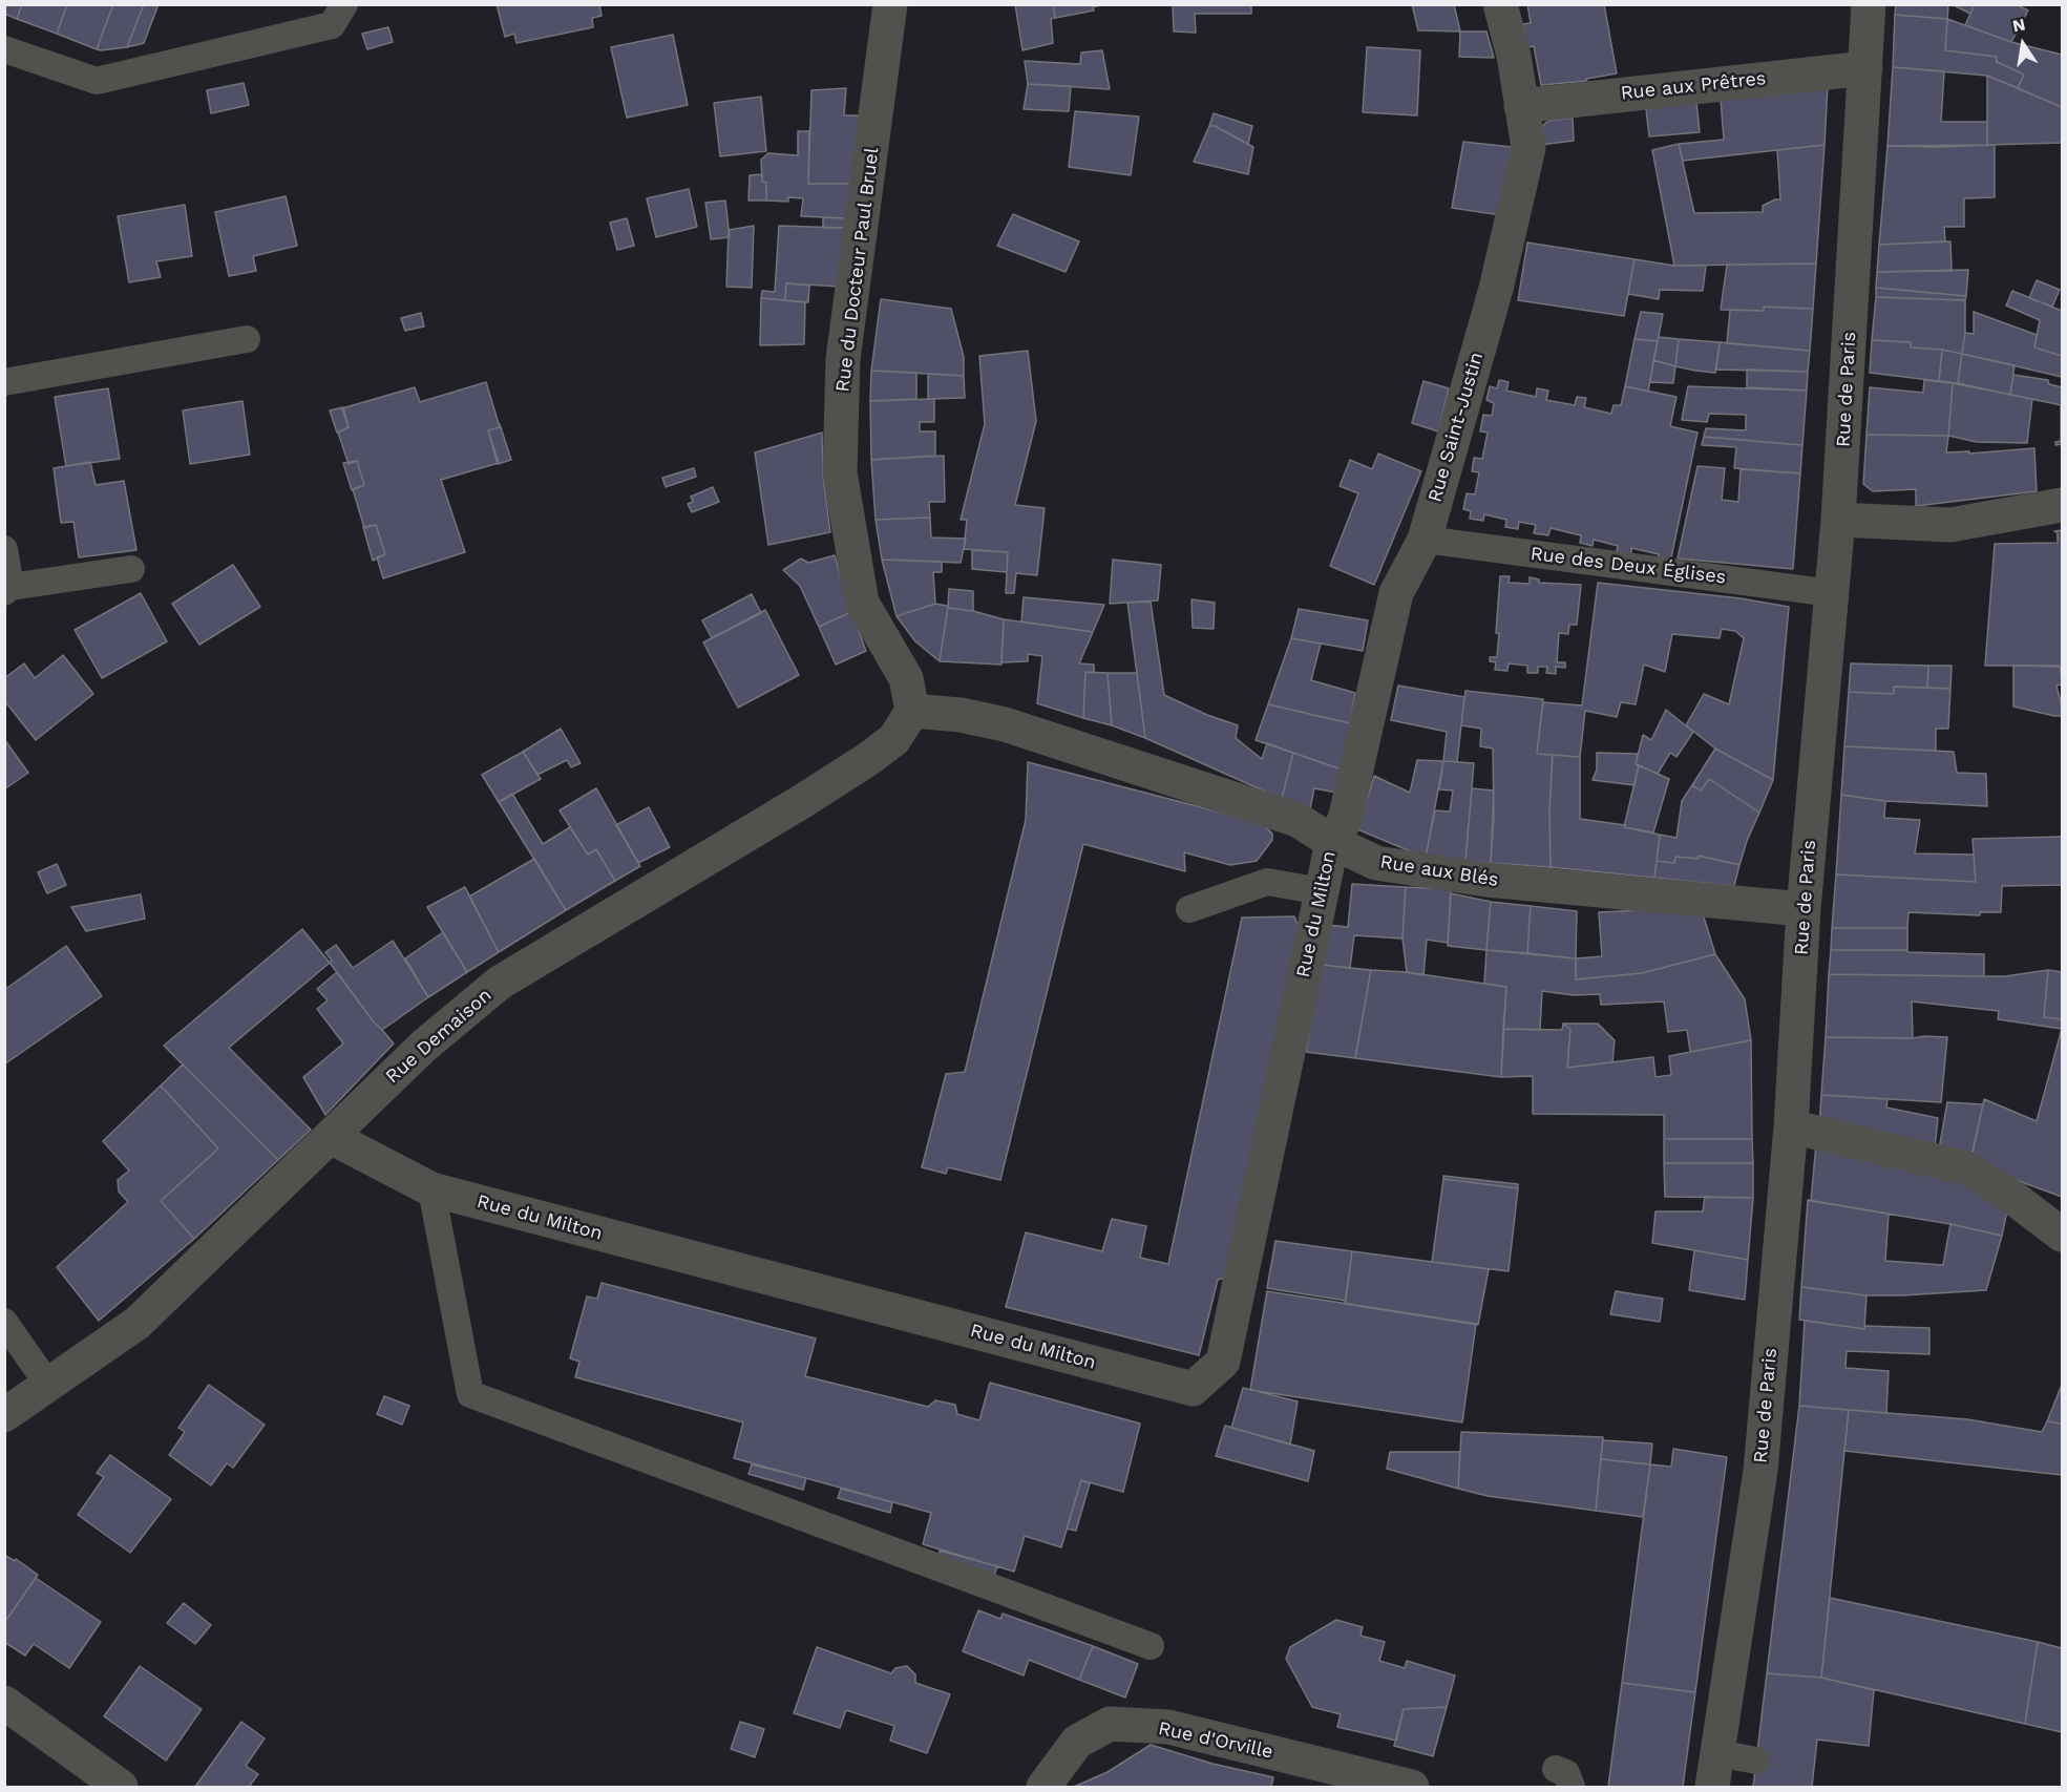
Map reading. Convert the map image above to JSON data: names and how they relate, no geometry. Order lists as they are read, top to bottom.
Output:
{
  "streets": {
    "street": [
      "Rue aux Prêtres",
      "Rue du Docteur Paul Bruel",
      "Rue de Paris",
      "Rue Saint-Justin",
      "Rue aux Blés",
      "Rue du Milton",
      "Rue Demaison",
      "Rue d'Orville"
    ],
    "lane": ["Rue des Deux Églises"]
  },
  "crossings": [
    ["Rue aux Prêtres", "Rue de Paris"],
    ["Rue aux Prêtres", "Rue Saint-Justin"],
    ["Rue du Docteur Paul Bruel", "Rue aux Blés"],
    ["Rue du Docteur Paul Bruel", "Rue Demaison"],
    ["Rue de Paris", "Rue des Deux Églises"],
    ["Rue de Paris", "Rue aux Blés"],
    ["Rue Saint-Justin", "Rue des Deux Églises"],
    ["Rue Saint-Justin", "Rue aux Blés"],
    ["Rue Saint-Justin", "Rue du Milton"],
    ["Rue aux Blés", "Rue du Milton"],
    ["Rue aux Blés", "Rue Demaison"],
    ["Rue du Milton", "Rue Demaison"]
  ],
  "north": "top"
}
